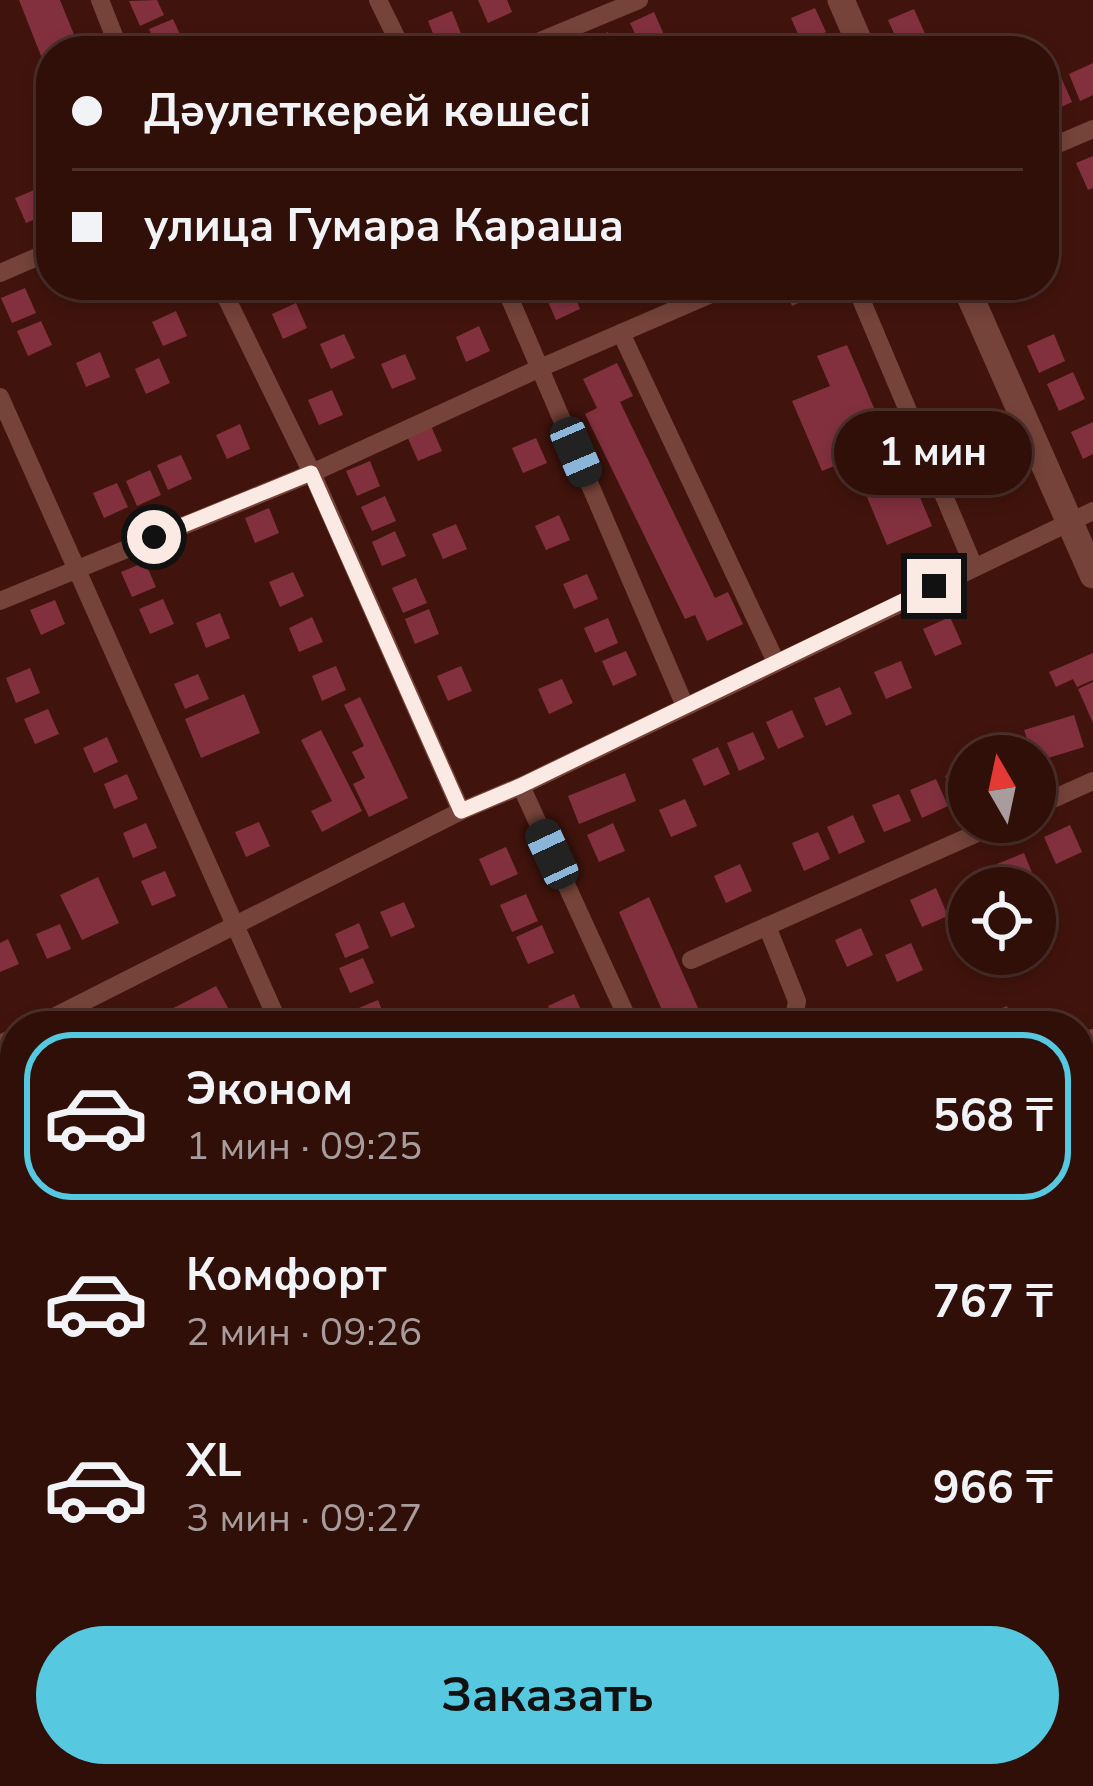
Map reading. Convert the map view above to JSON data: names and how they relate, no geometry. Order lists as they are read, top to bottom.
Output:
{
  "north": "top",
  "page": {
    "banner": ["Дәулеткерей көшесі", "улица Гумара Караша"],
    "bubble": "1 мин",
    "list": [
      {
        "name": "Эконом",
        "note": "1 мин · 09:25",
        "value": "568 ₸"
      },
      {
        "name": "Комфорт",
        "note": "2 мин · 09:26",
        "value": "767 ₸"
      },
      {
        "name": "XL",
        "note": "3 мин · 09:27",
        "value": "966 ₸"
      }
    ],
    "buttons": "Заказать"
  }
}
